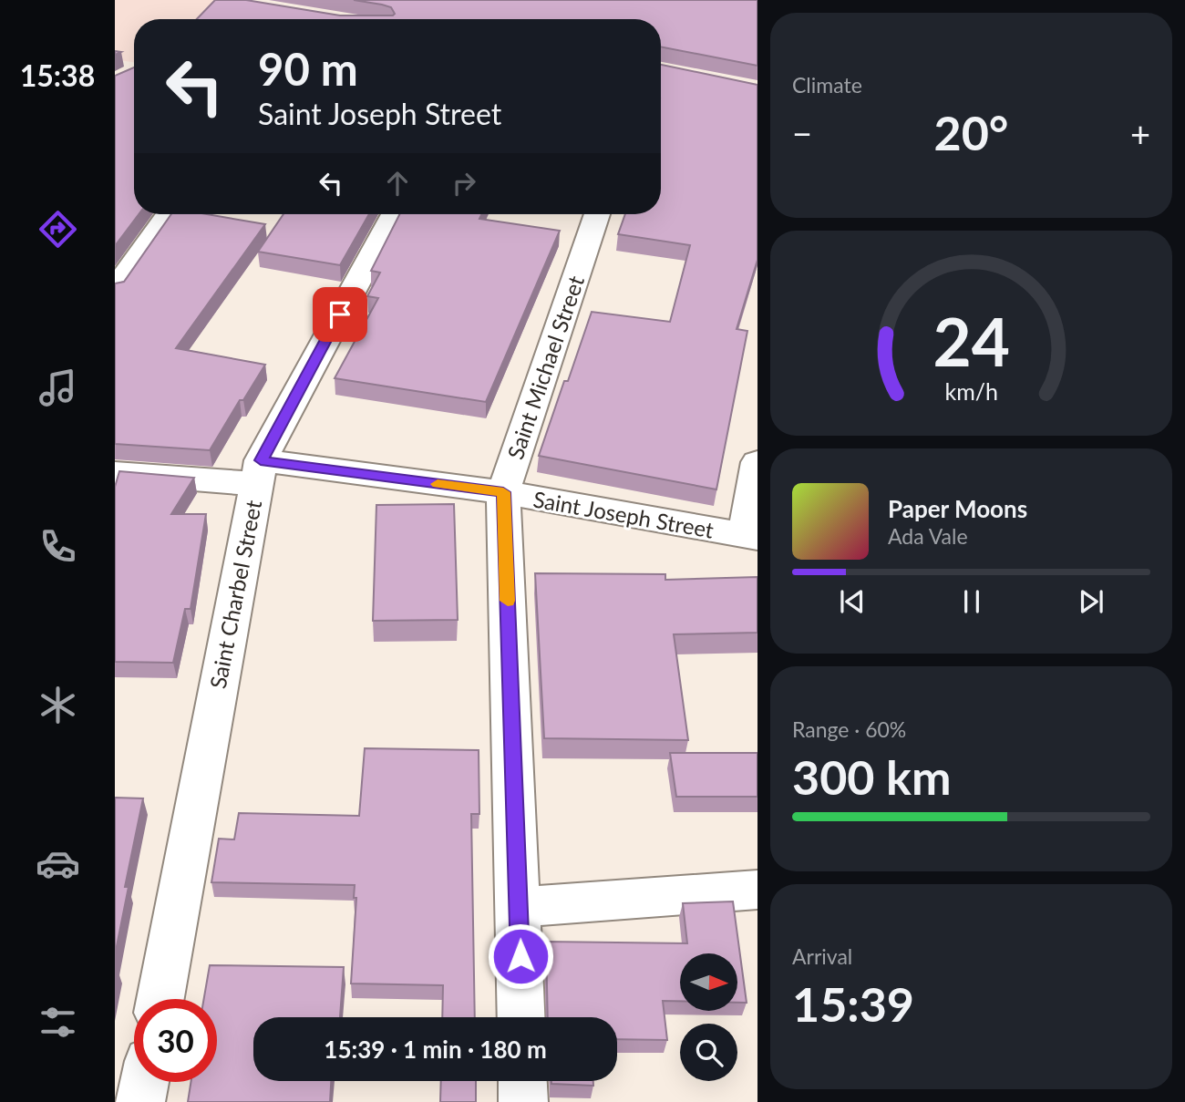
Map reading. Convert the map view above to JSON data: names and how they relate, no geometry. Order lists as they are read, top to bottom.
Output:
{
  "streets": {
    "street": ["Saint Michael Street", "Saint Joseph Street", "Saint Charbel Street"]
  },
  "crossings": [
    ["Saint Michael Street", "Saint Joseph Street"],
    ["Saint Joseph Street", "Saint Charbel Street"]
  ],
  "north": "right",
  "page": {
    "tabs": "15:38",
    "tile": [
      "Climate",
      ["Range · 60%", "300 km"],
      ["Arrival", "15:39"]
    ],
    "turn": ["90 m", "Saint Joseph Street"],
    "heat": ["−", "20°", "+"],
    "song": ["Paper Moons", "Ada Vale"],
    "limit": "30",
    "trip": "15:39 · 1 min · 180 m",
    "gauge": ["24", "km/h"]
  }
}
